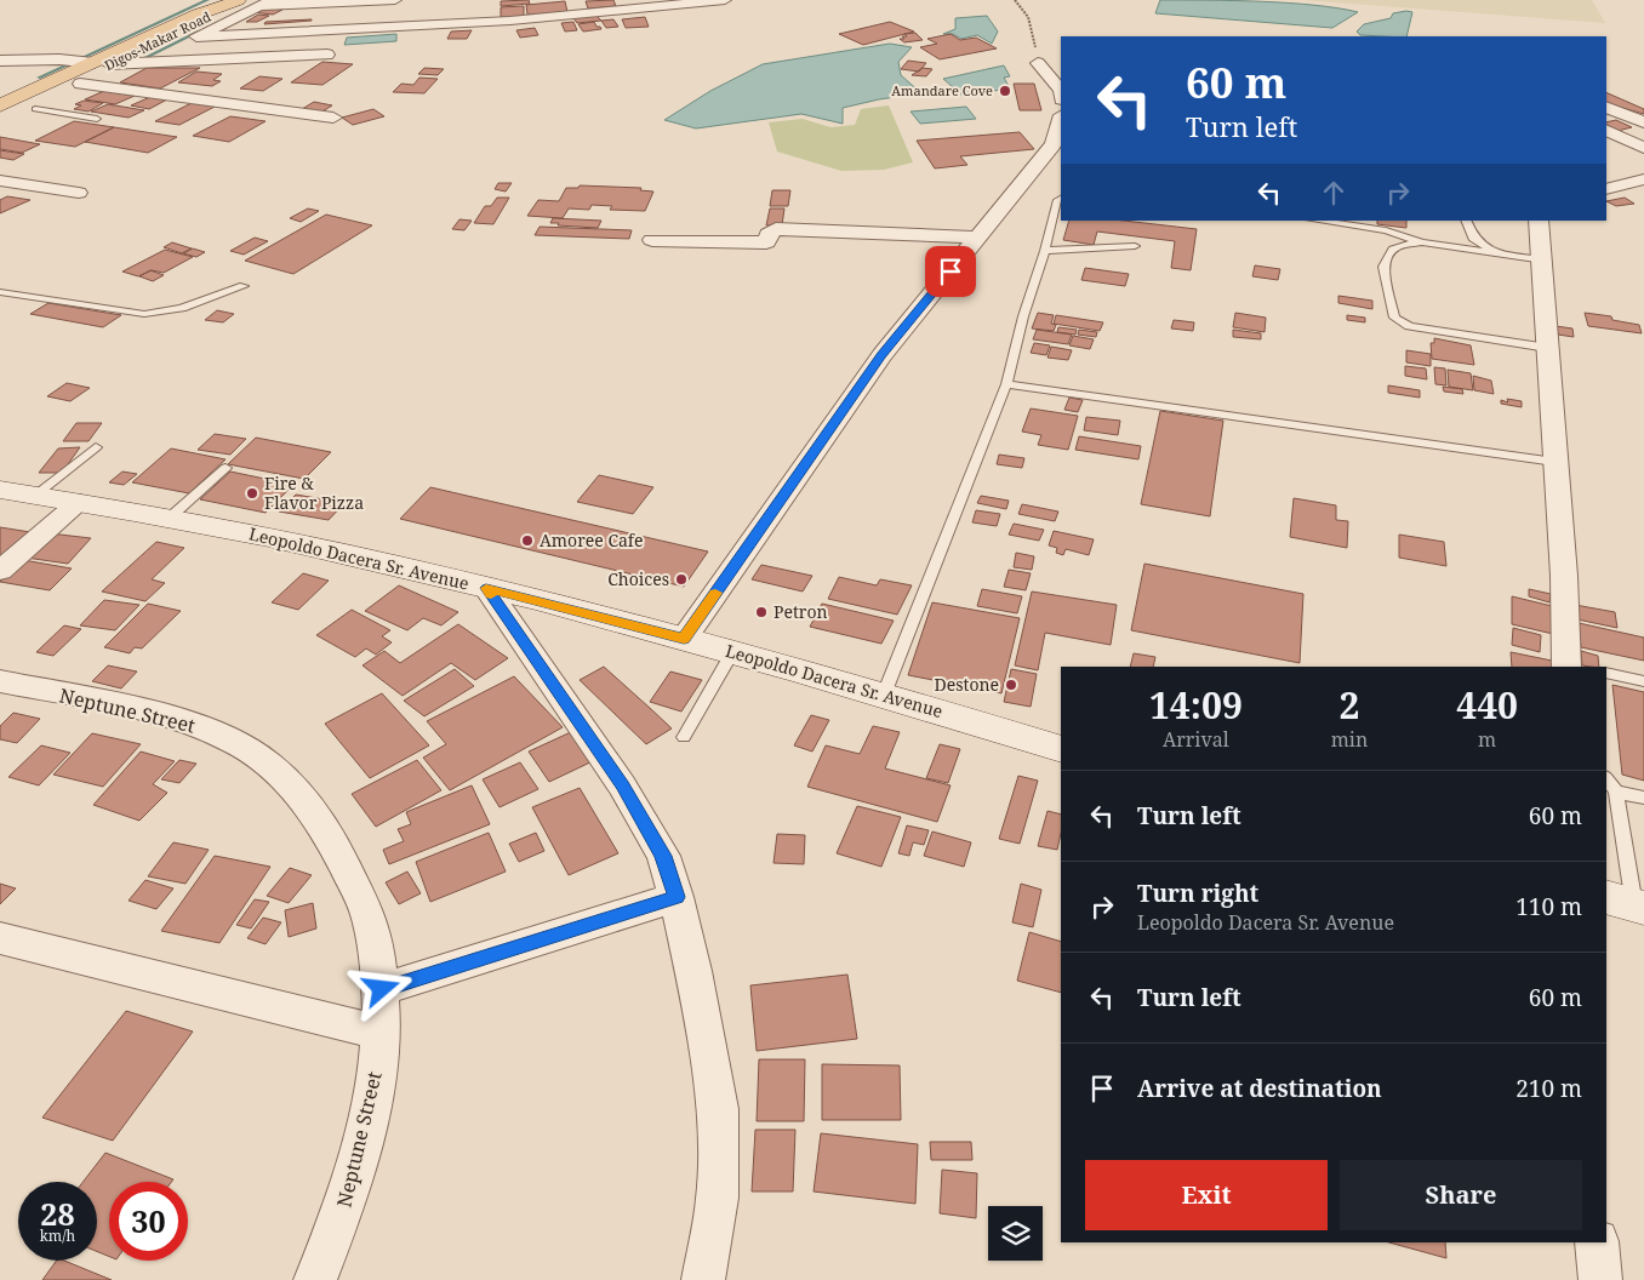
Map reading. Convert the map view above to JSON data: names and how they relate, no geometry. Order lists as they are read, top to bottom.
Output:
{
  "streets": {
    "main road": ["Digos-Makar Road", "Leopoldo Dacera Sr. Avenue"],
    "street": ["Neptune Street"]
  },
  "places": [
    "Amandare Cove",
    "Fire & Flavor Pizza",
    "Amoree Cafe",
    "Choices",
    "Petron",
    "Destone"
  ],
  "page": {
    "turn": ["60 m", "Turn left"],
    "eta": [
      "14:09",
      "Arrival",
      "2",
      "min",
      "440",
      "m"
    ],
    "list": [
      {
        "name": "Turn left",
        "value": "60 m"
      },
      {
        "name": "Turn right",
        "note": "Leopoldo Dacera Sr. Avenue",
        "value": "110 m"
      },
      {
        "name": "Turn left",
        "value": "60 m"
      },
      {
        "name": "Arrive at destination",
        "value": "210 m"
      }
    ],
    "buttons": ["Exit", "Share"],
    "speed": "28 km/h",
    "limit": "30"
  }
}
